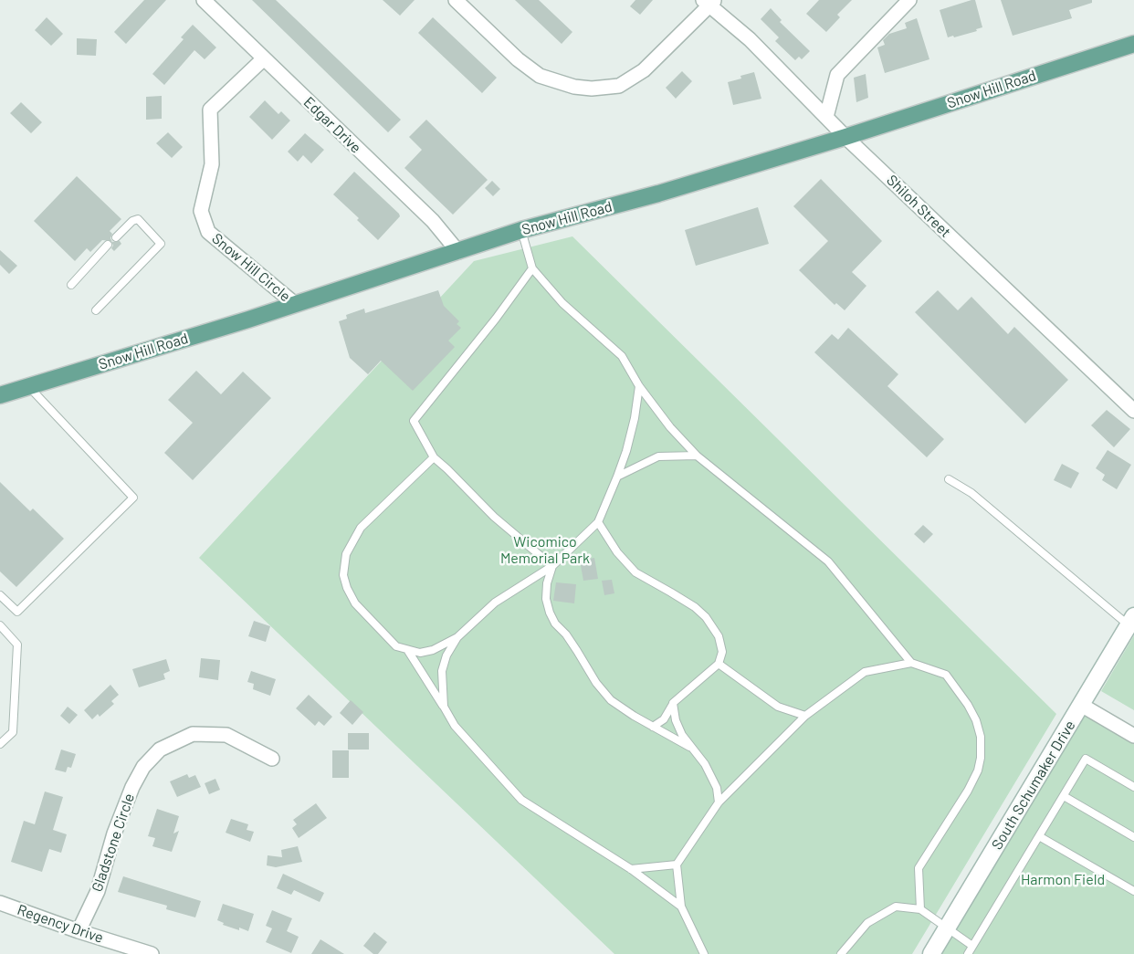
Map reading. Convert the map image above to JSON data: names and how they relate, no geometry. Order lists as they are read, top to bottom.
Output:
{
  "streets": {
    "main road": ["Snow Hill Road"],
    "street": [
      "Edgar Drive",
      "Shiloh Street",
      "Snow Hill Circle",
      "South Schumaker Drive",
      "Gladstone Circle",
      "Regency Drive"
    ]
  },
  "crossings": [
    ["Snow Hill Road", "Edgar Drive"],
    ["Snow Hill Road", "Shiloh Street"],
    ["Snow Hill Road", "Snow Hill Circle"],
    ["Edgar Drive", "Snow Hill Circle"],
    ["Gladstone Circle", "Regency Drive"]
  ],
  "parks": ["Wicomico Memorial Park", "Harmon Field"]
}
